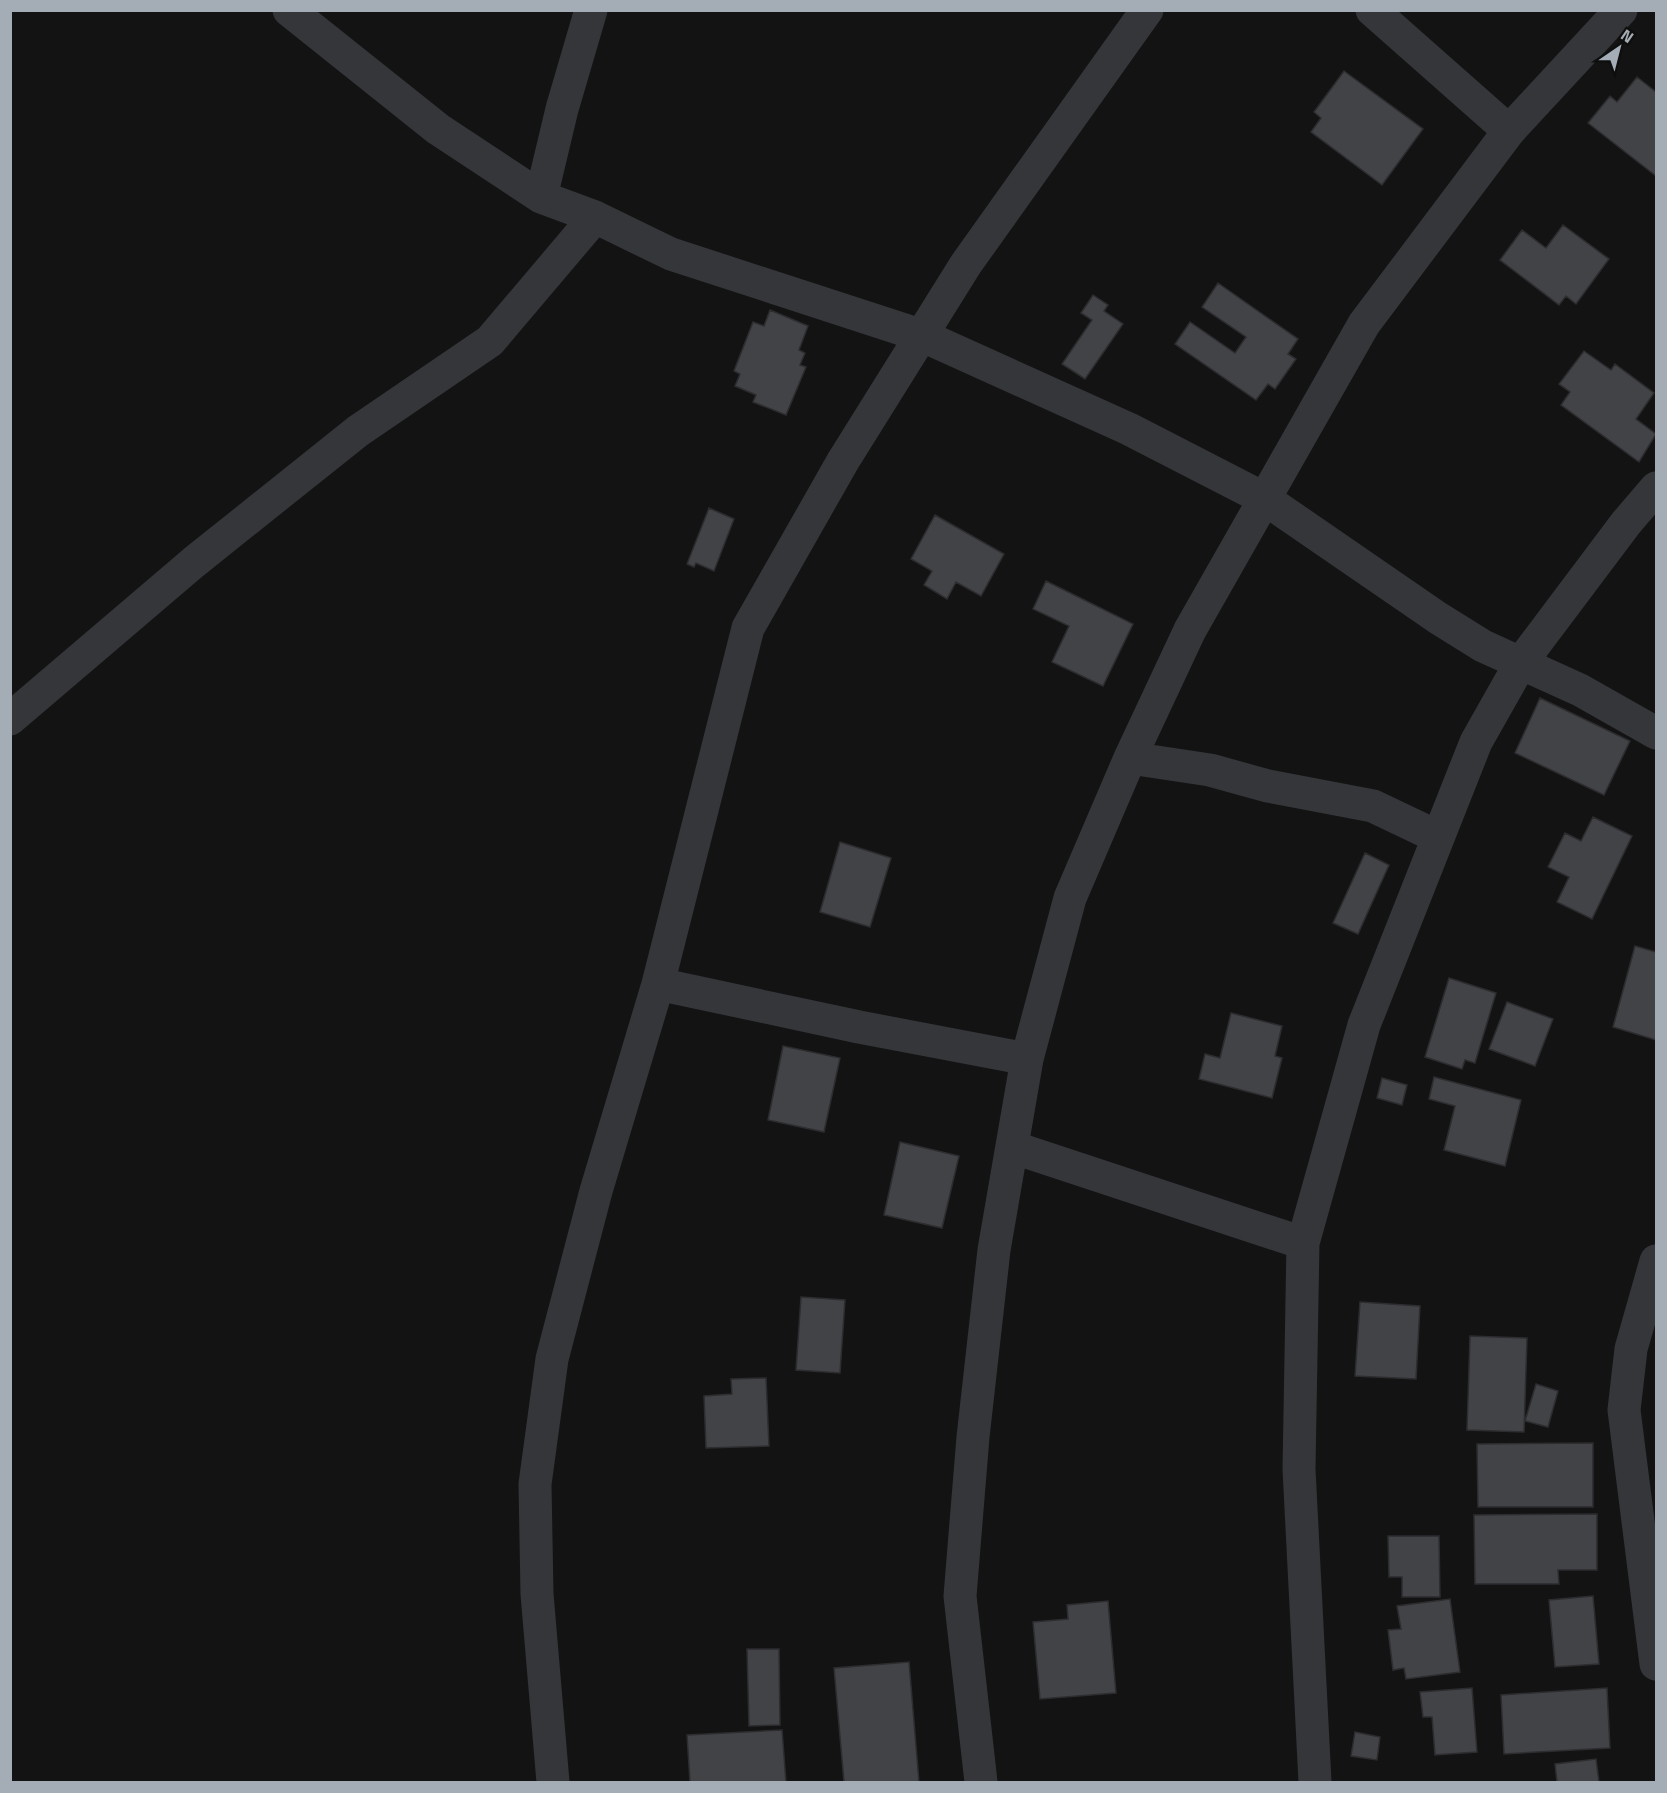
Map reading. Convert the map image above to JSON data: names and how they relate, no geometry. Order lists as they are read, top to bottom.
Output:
{
  "north": "top right"
}
